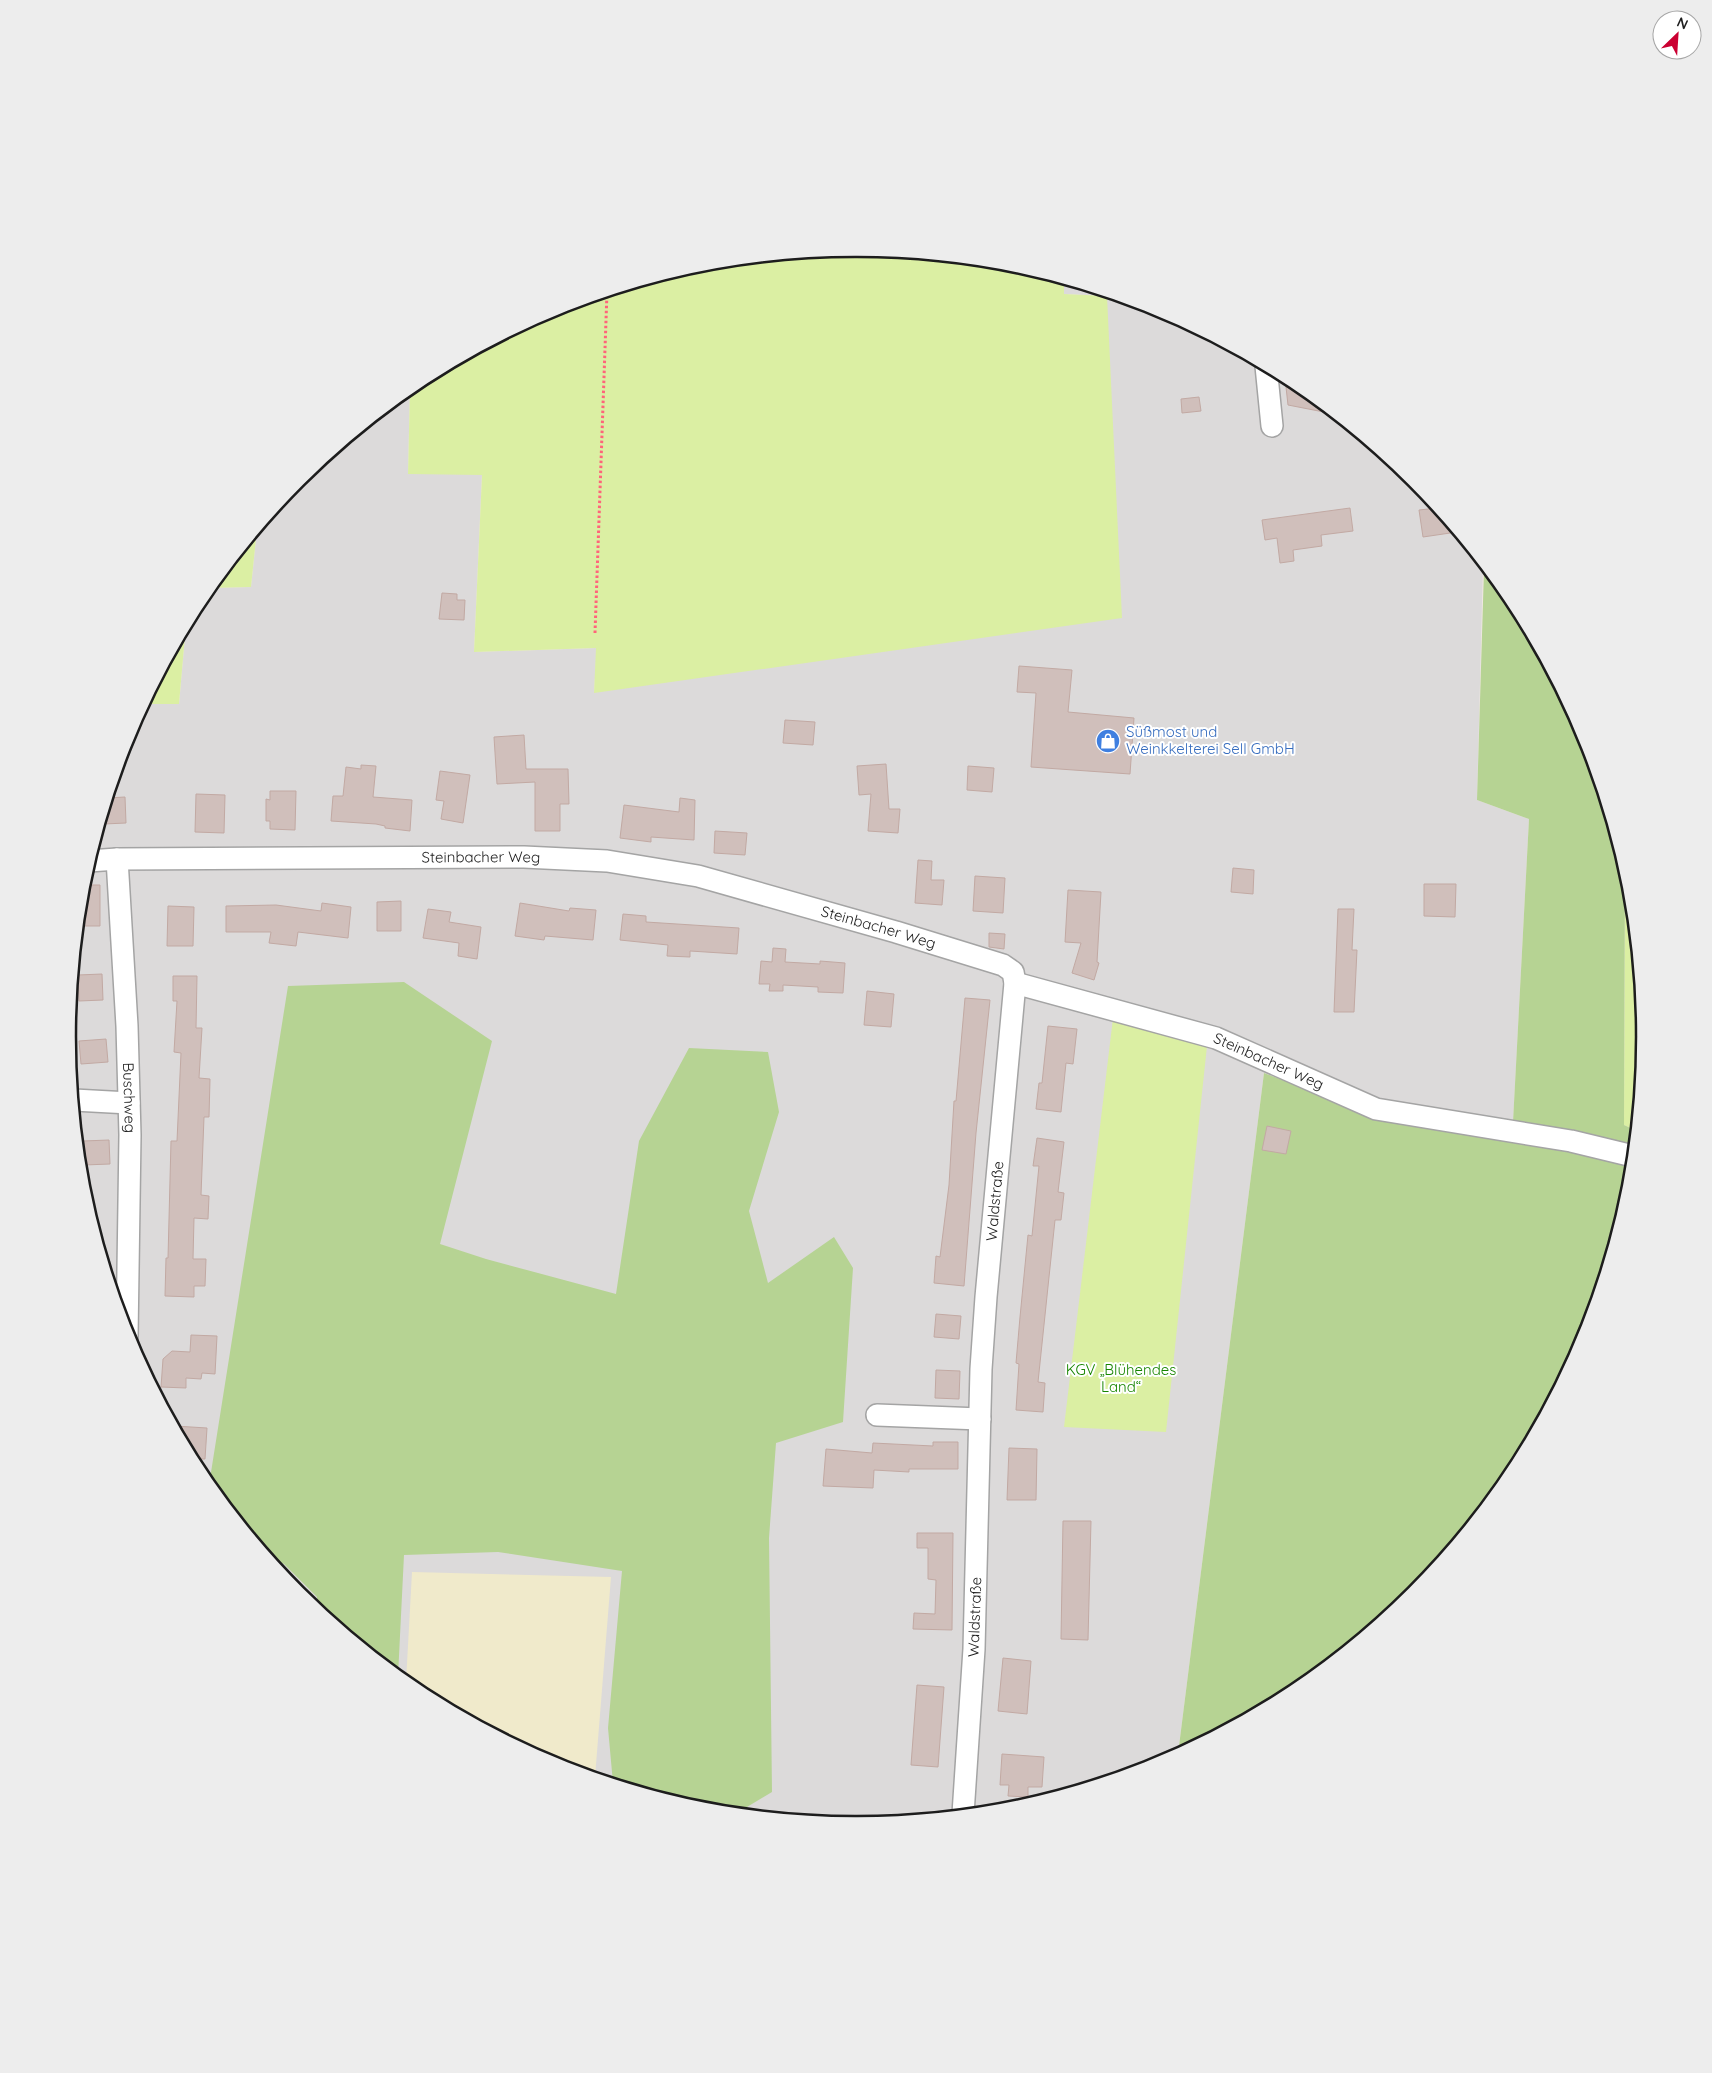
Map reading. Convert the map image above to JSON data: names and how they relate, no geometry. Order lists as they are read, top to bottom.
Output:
{
  "streets": {
    "street": ["Steinbacher Weg", "Buschweg", "Waldstraße"]
  },
  "crossings": [
    ["Steinbacher Weg", "Buschweg"],
    ["Steinbacher Weg", "Waldstraße"]
  ],
  "parks": ["KGV „Blühendes Land“"],
  "places": {
    "shop": ["Süßmost und Weinkkelterei Sell GmbH"]
  },
  "north": "top right"
}
